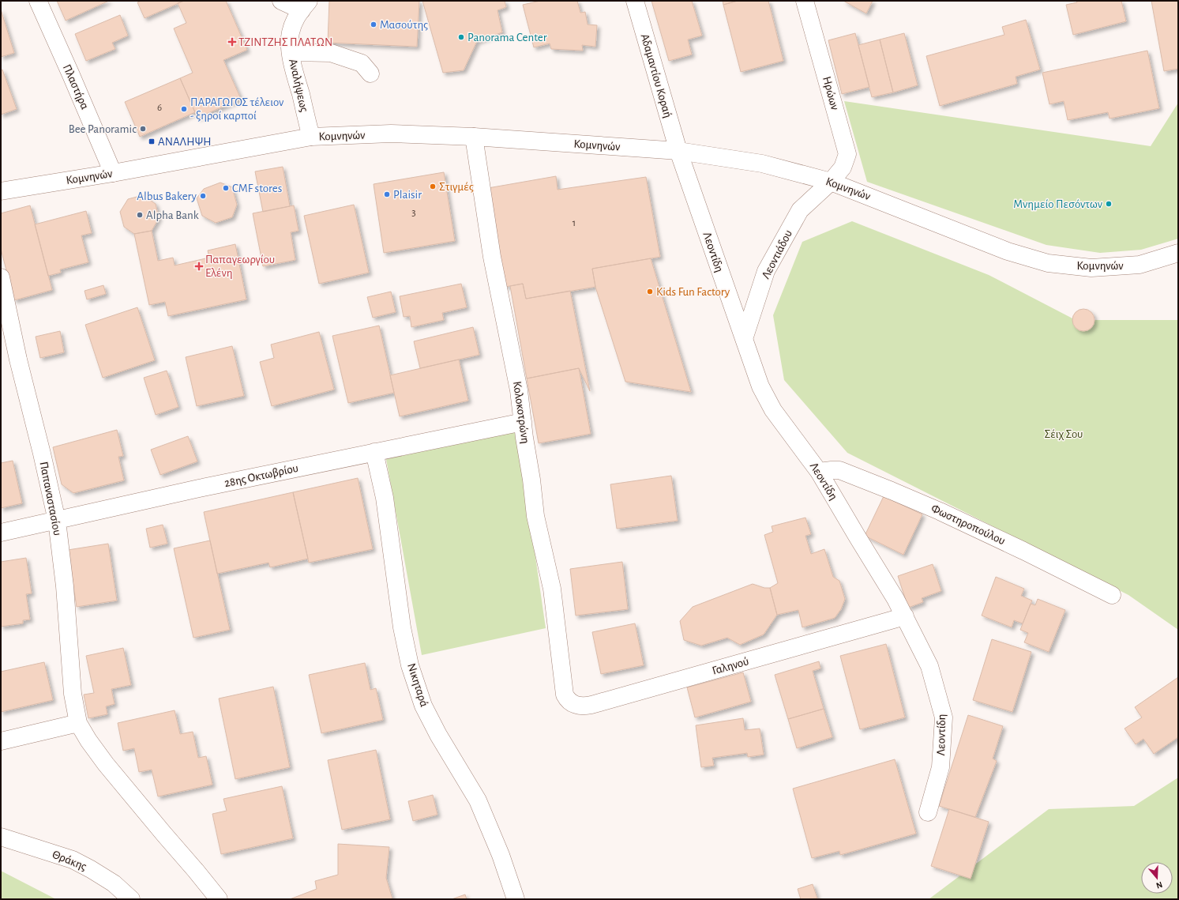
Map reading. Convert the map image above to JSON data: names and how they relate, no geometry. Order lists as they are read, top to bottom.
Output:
{
  "streets": {
    "street": [
      "Αδαμαντίου Κοραή",
      "Αναλήψεως",
      "Πλαστήρα",
      "Ηρώων",
      "Κομνηνών",
      "Λεοντίδη",
      "Λεοντιάδου",
      "Κολοκοτρώνη",
      "28ης Οκτωβρίου",
      "Παπαναστασίου",
      "Φωστηροπούλου",
      "Γαληνού",
      "Νικηταρά",
      "Θράκης"
    ]
  },
  "crossings": [
    ["Αδαμαντίου Κοραή", "Κομνηνών"],
    ["Αδαμαντίου Κοραή", "Λεοντίδη"],
    ["Αναλήψεως", "Κομνηνών"],
    ["Πλαστήρα", "Κομνηνών"],
    ["Ηρώων", "Κομνηνών"],
    ["Ηρώων", "Λεοντιάδου"],
    ["Κομνηνών", "Λεοντίδη"],
    ["Κομνηνών", "Λεοντιάδου"],
    ["Κομνηνών", "Κολοκοτρώνη"],
    ["Λεοντίδη", "Λεοντιάδου"],
    ["Λεοντίδη", "Φωστηροπούλου"],
    ["Λεοντίδη", "Γαληνού"],
    ["Κολοκοτρώνη", "28ης Οκτωβρίου"],
    ["Κολοκοτρώνη", "Γαληνού"],
    ["28ης Οκτωβρίου", "Παπαναστασίου"],
    ["28ης Οκτωβρίου", "Νικηταρά"]
  ],
  "parks": ["Σέιχ Σου"],
  "places": {
    "other": [
      "Μασούτης",
      "Panorama Center",
      "ΠΑΡΑΓΩΓΟΣ τέλειον - ξηροί καρποί",
      "Bee Panoramic",
      "Στιγμές",
      "CMF stores",
      "Plaisir",
      "Albus Bakery",
      "Μνημείο Πεσόντων",
      "Alpha Bank",
      "Kids Fun Factory"
    ],
    "health": ["ΤΖΙΝΤΖΗΣ ΠΛΑΤΩΝ", "Παπαγεωργίου Ελένη"],
    "transit": ["ΑΝΑΛΗΨΗ"]
  },
  "house_numbers": ["6", "3", "1"],
  "north": "bottom"
}
